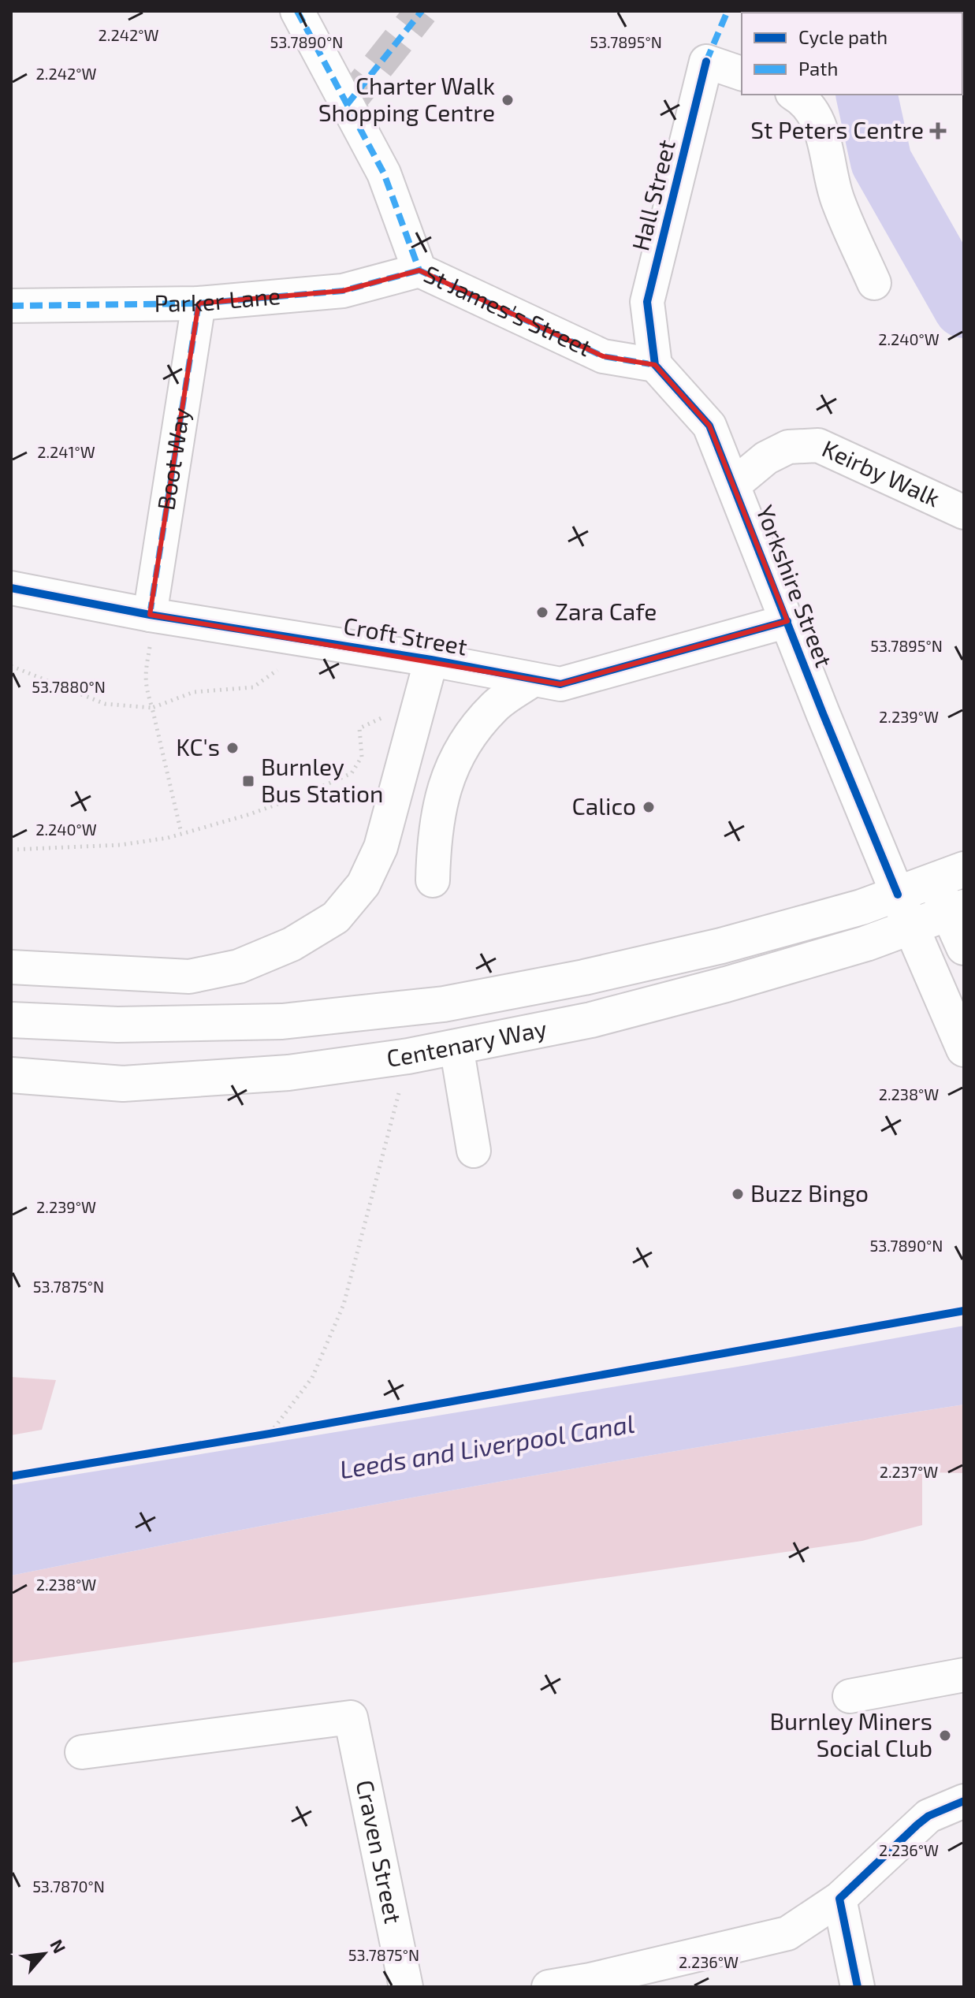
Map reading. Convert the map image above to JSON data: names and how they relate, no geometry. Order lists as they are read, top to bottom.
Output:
{
  "streets": {
    "main road": ["Yorkshire Street", "Centenary Way"],
    "street": [
      "Hall Street",
      "Parker Lane",
      "St James's Street",
      "Boot Way",
      "Keirby Walk",
      "Croft Street",
      "Craven Street"
    ]
  },
  "crossings": [
    ["Hall Street", "St James's Street"],
    ["Hall Street", "Yorkshire Street"],
    ["Parker Lane", "St James's Street"],
    ["Parker Lane", "Boot Way"],
    ["St James's Street", "Yorkshire Street"],
    ["Boot Way", "Croft Street"],
    ["Keirby Walk", "Yorkshire Street"],
    ["Yorkshire Street", "Croft Street"],
    ["Yorkshire Street", "Centenary Way"]
  ],
  "water": ["Leeds and Liverpool Canal"],
  "places": {
    "other": [
      "Charter Walk Shopping Centre",
      "Zara Cafe",
      "KC's",
      "Calico",
      "Buzz Bingo",
      "Burnley Miners Social Club"
    ],
    "health": ["St Peters Centre"],
    "transit": ["Burnley Bus Station"]
  },
  "legend": ["Cycle path", "Path"],
  "north": "top right",
  "coordinates": [
    "2.242°W",
    "53.7890°N",
    "53.7895°N",
    "2.240°W",
    "2.241°W",
    "53.7880°N",
    "2.239°W",
    "2.238°W",
    "53.7875°N",
    "2.237°W",
    "2.236°W",
    "53.7870°N"
  ]
}
